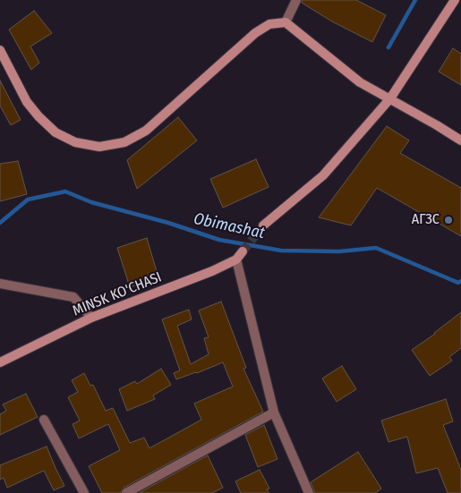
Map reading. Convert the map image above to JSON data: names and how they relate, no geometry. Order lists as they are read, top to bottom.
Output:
{
  "streets": {
    "street": ["MINSK KO'CHASI"]
  },
  "water": ["Obimashat"],
  "places": ["АГЗС"]
}
